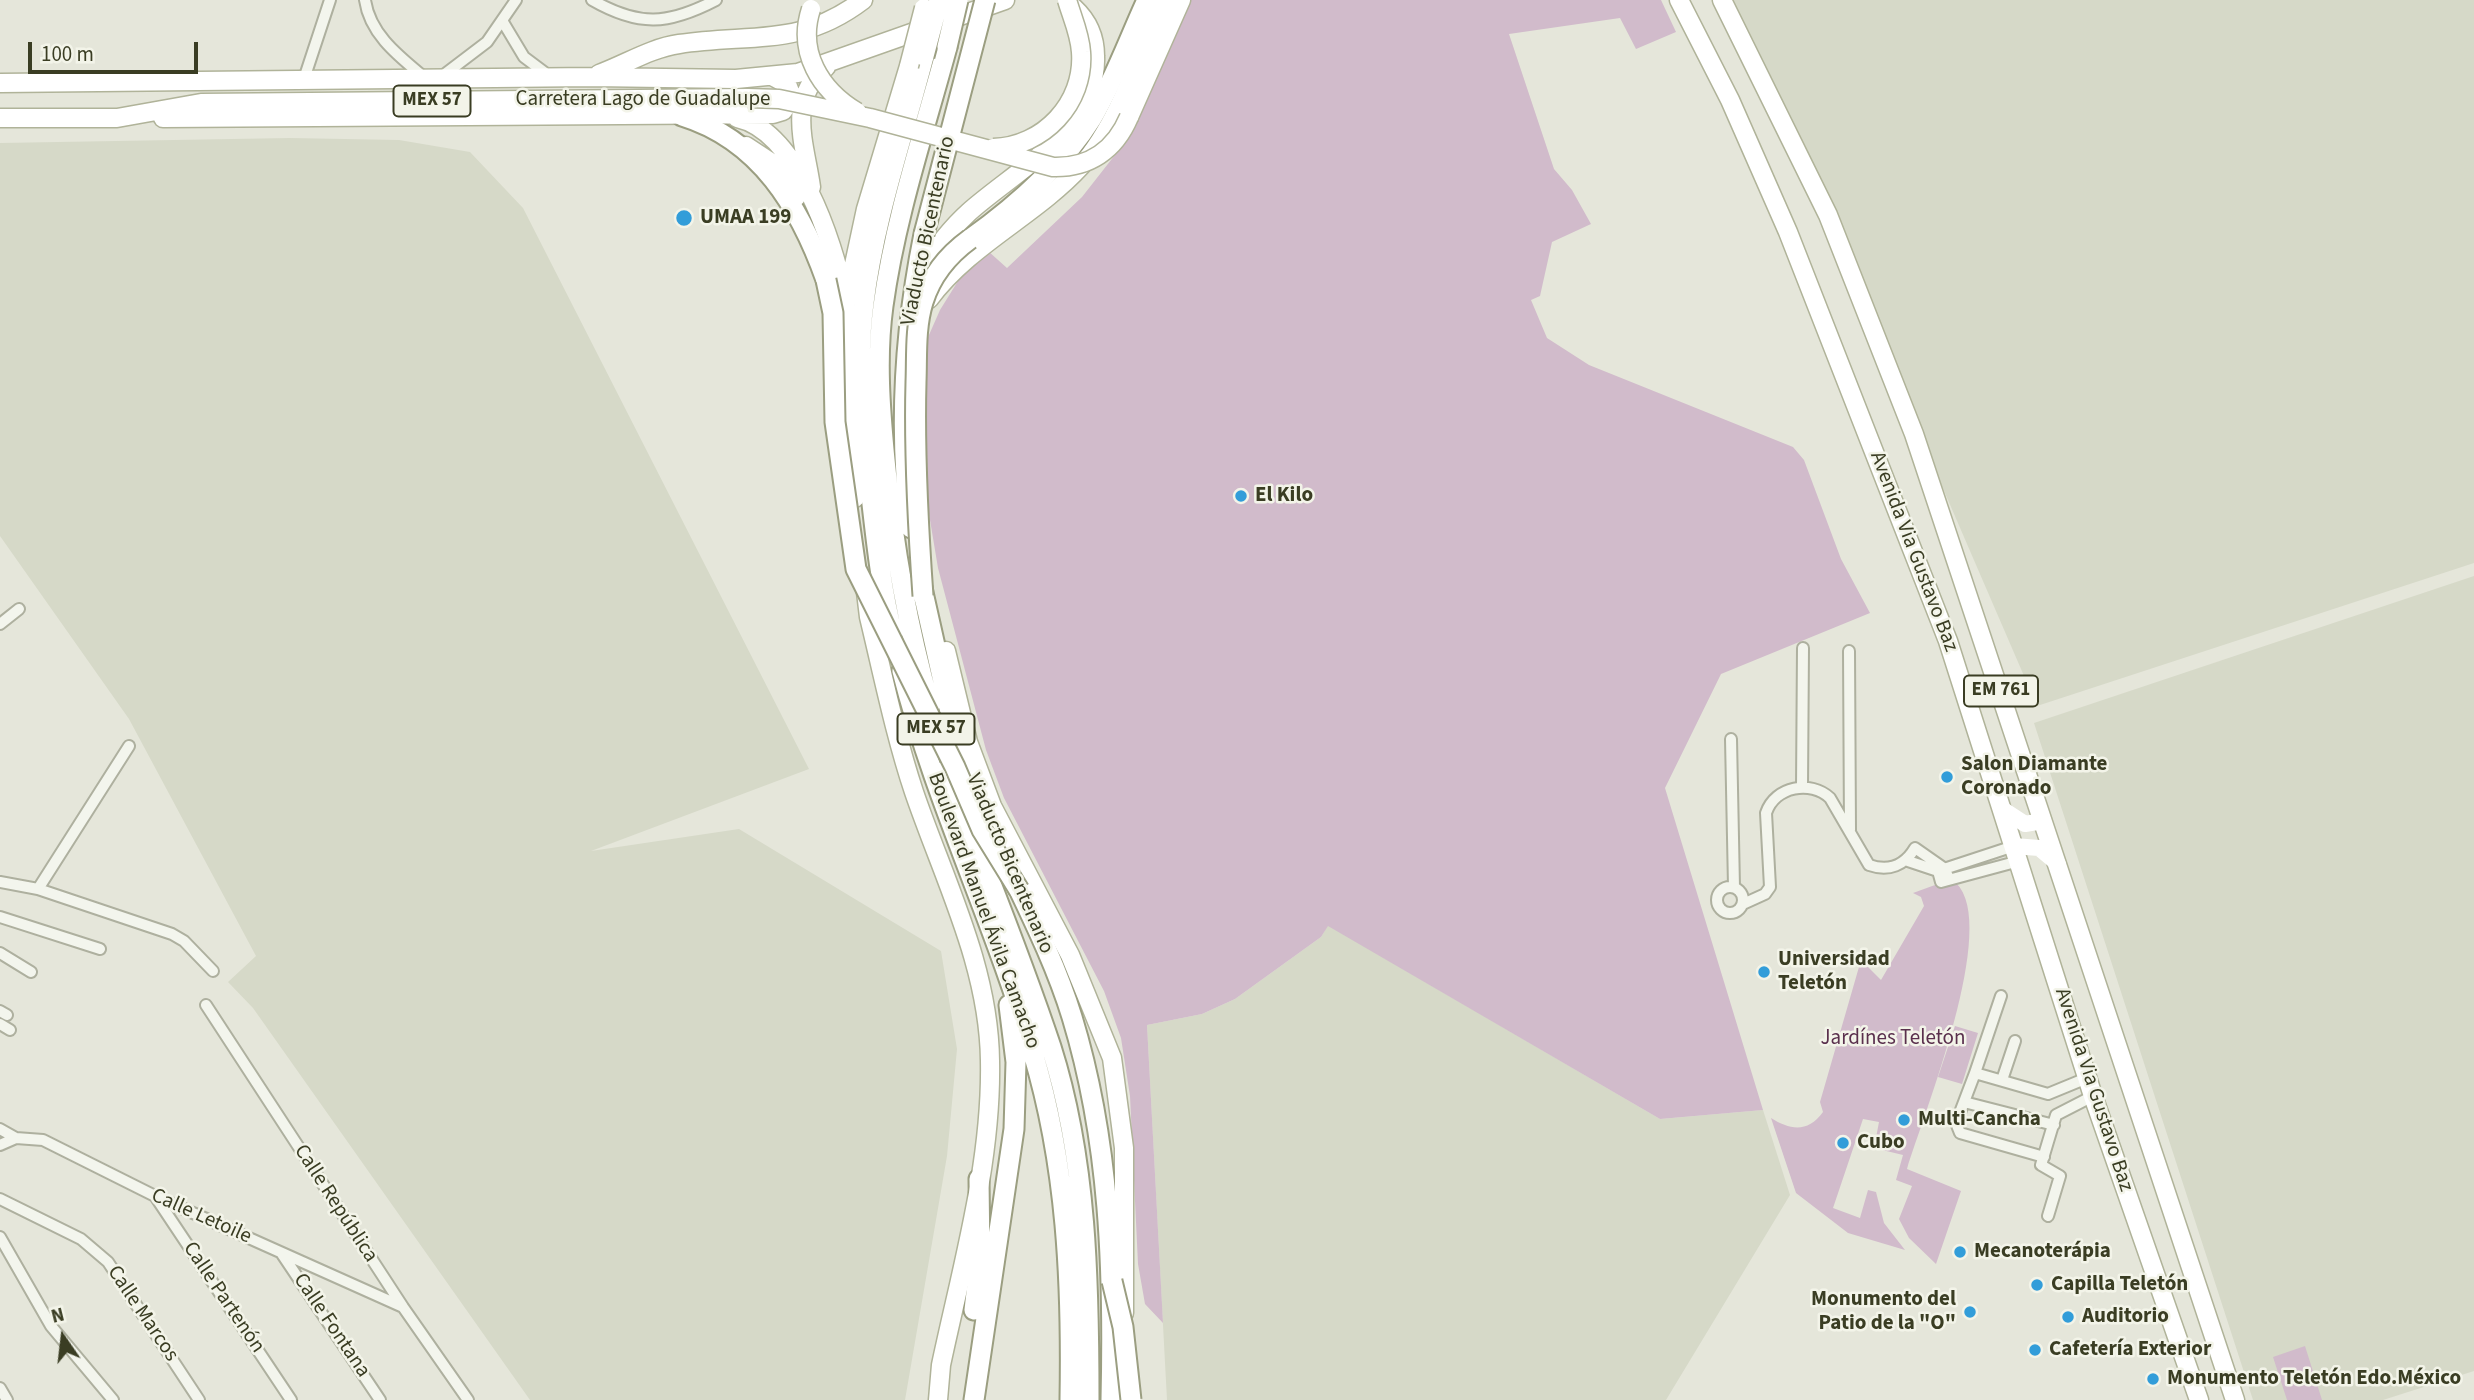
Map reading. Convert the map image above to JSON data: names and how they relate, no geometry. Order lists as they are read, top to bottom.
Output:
{
  "streets": {
    "highway": ["MEX 57", "Viaducto Bicentenario", "Boulevard Manuel Ávila Camacho"],
    "main road": ["Carretera Lago de Guadalupe", "Avenida Via Gustavo Baz", "EM 761"],
    "street": [
      "Calle República",
      "Calle Letoile",
      "Calle Partenón",
      "Calle Marcos",
      "Calle Fontana"
    ]
  },
  "crossings": [
    ["MEX 57", "Boulevard Manuel Ávila Camacho"],
    ["Calle República", "Calle Letoile"],
    ["Calle Letoile", "Calle Partenón"],
    ["Calle Letoile", "Calle Fontana"]
  ],
  "parks": ["Jardínes Teletón"],
  "places": [
    "UMAA 199",
    "El Kilo",
    "Salon Diamante Coronado",
    "Universidad Teletón",
    "Multi-Cancha",
    "Cubo",
    "Mecanoterápia",
    "Capilla Teletón",
    "Monumento del Patio de la \"O\"",
    "Auditorio",
    "Cafetería Exterior",
    "Monumento Teletón Edo.México"
  ],
  "scale_bar": "100 m",
  "north": "top"
}
